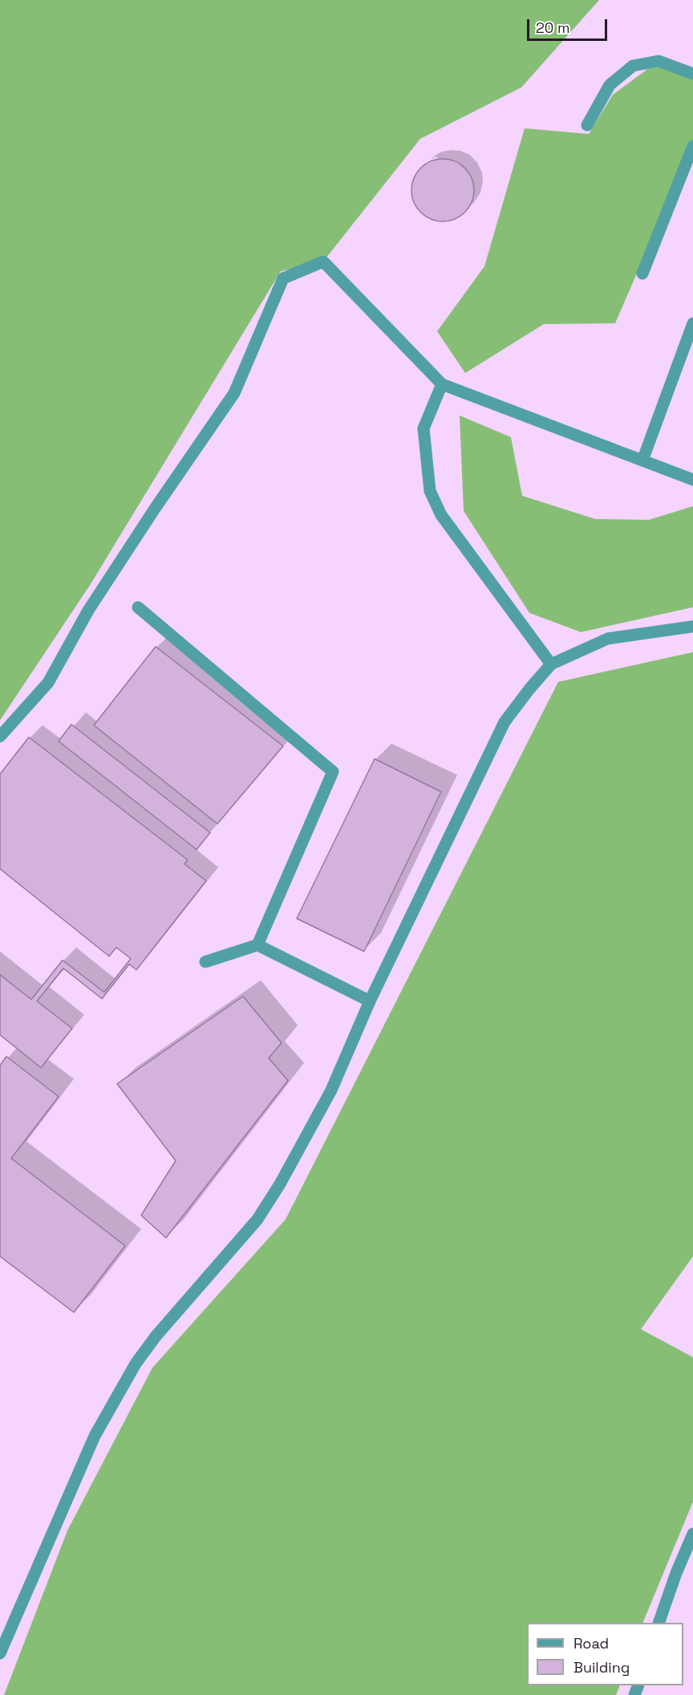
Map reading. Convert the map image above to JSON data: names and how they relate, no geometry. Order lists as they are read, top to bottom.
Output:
{
  "legend": ["Road", "Building"],
  "scale_bar": "20 m"
}
